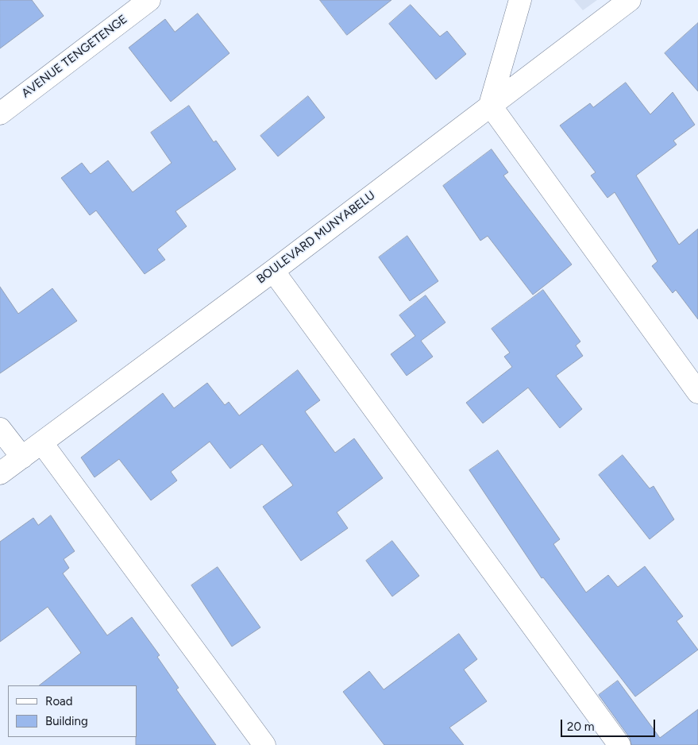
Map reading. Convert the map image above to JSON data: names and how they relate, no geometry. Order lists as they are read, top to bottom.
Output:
{
  "streets": {
    "street": ["AVENUE TENGETENGE", "BOULEVARD MUNYABELU"]
  },
  "legend": ["Road", "Building"],
  "scale_bar": "20 m"
}
